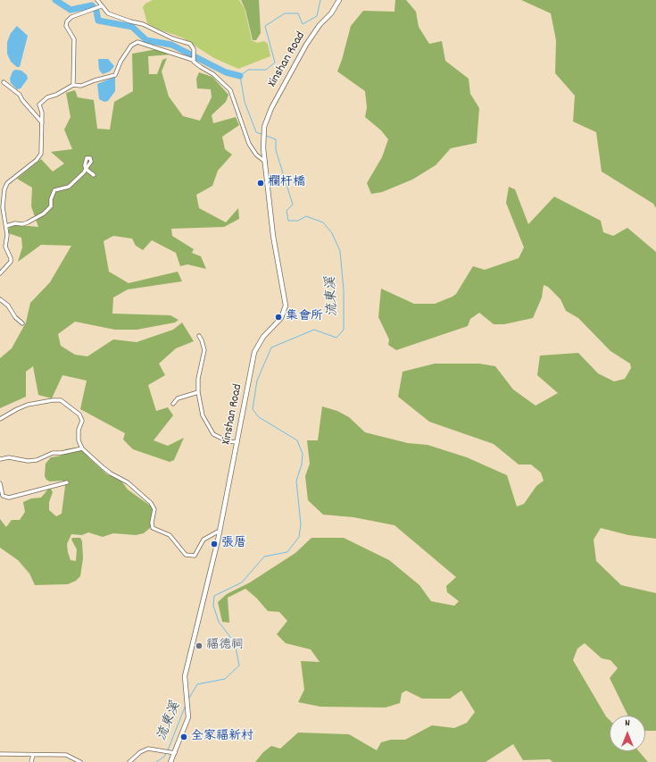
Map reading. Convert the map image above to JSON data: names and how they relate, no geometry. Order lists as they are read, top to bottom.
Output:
{
  "streets": {
    "street": ["Xinshan Road"]
  },
  "water": ["流東溪"],
  "places": [
    "欄杆橋",
    "集會所",
    "張厝",
    "福德祠",
    "全家福新村"
  ],
  "north": "top"
}
